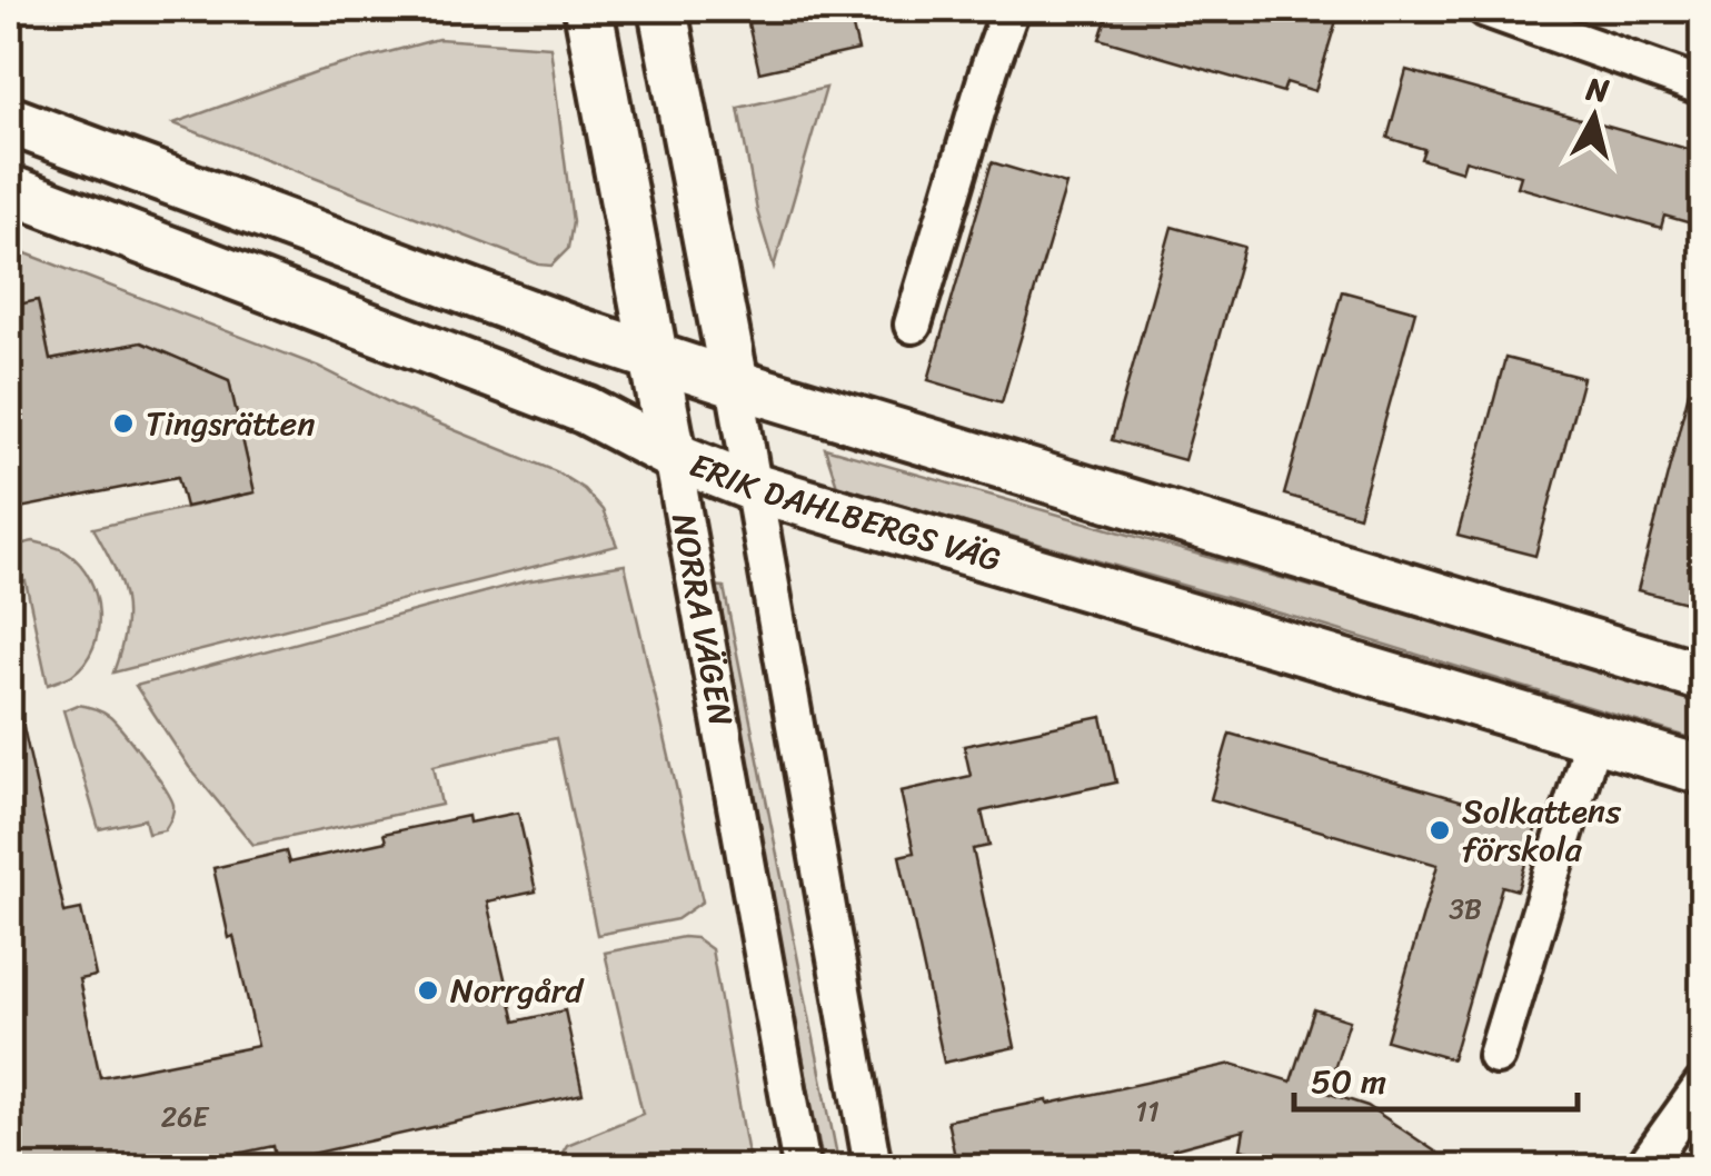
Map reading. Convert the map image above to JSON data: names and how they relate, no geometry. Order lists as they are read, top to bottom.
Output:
{
  "streets": {
    "main road": ["ERIK DAHLBERGS VÄG", "NORRA VÄGEN"]
  },
  "crossings": [
    ["ERIK DAHLBERGS VÄG", "NORRA VÄGEN"]
  ],
  "places": ["Tingsrätten", "Solkattens förskola", "Norrgård"],
  "house_numbers": ["3B", "11", "26E"],
  "scale_bar": "50 m",
  "north": "top"
}
